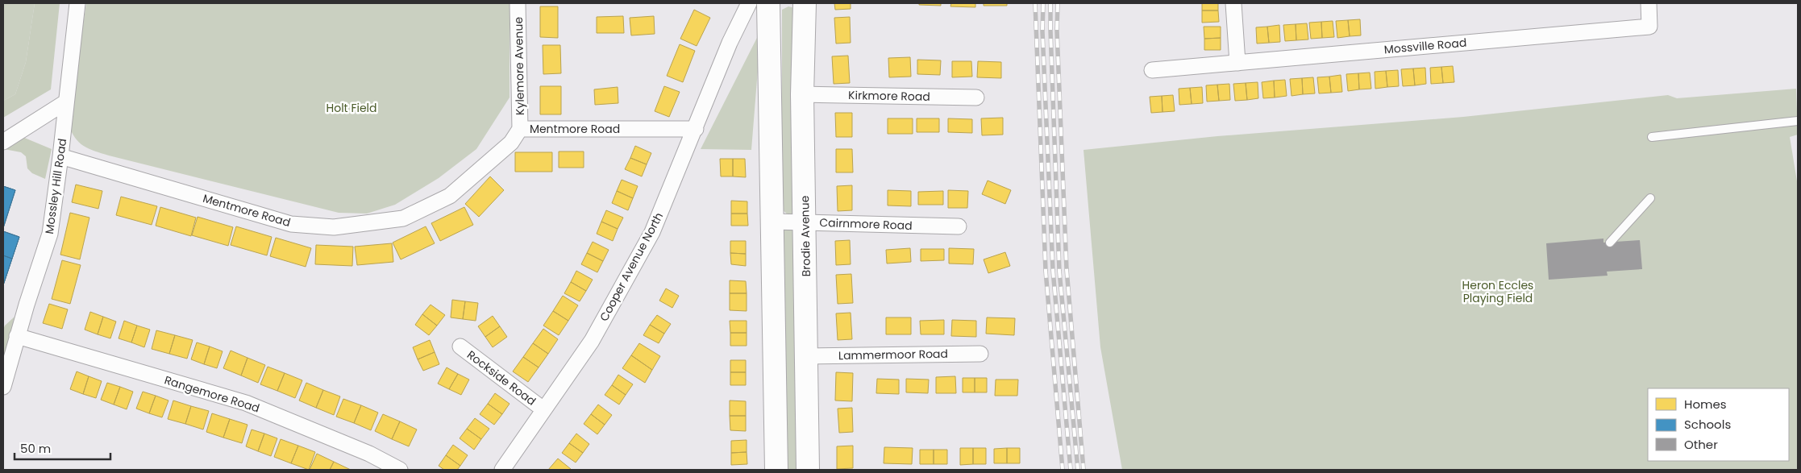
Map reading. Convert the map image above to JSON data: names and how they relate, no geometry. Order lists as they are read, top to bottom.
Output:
{
  "streets": {
    "street": [
      "Mossville Road",
      "Kylemore Avenue",
      "Kirkmore Road",
      "Mentmore Road",
      "Mossley Hill Road",
      "Cairnmore Road",
      "Brodie Avenue",
      "Cooper Avenue North",
      "Lammermoor Road",
      "Rockside Road",
      "Rangemore Road"
    ]
  },
  "crossings": [
    ["Kylemore Avenue", "Mentmore Road"],
    ["Kirkmore Road", "Brodie Avenue"],
    ["Mentmore Road", "Mossley Hill Road"],
    ["Mentmore Road", "Cooper Avenue North"],
    ["Mossley Hill Road", "Rangemore Road"],
    ["Cairnmore Road", "Brodie Avenue"],
    ["Brodie Avenue", "Lammermoor Road"],
    ["Cooper Avenue North", "Rockside Road"]
  ],
  "parks": ["Holt Field", "Heron Eccles Playing Field"],
  "legend": ["Homes", "Schools", "Other"],
  "scale_bar": "50 m"
}
